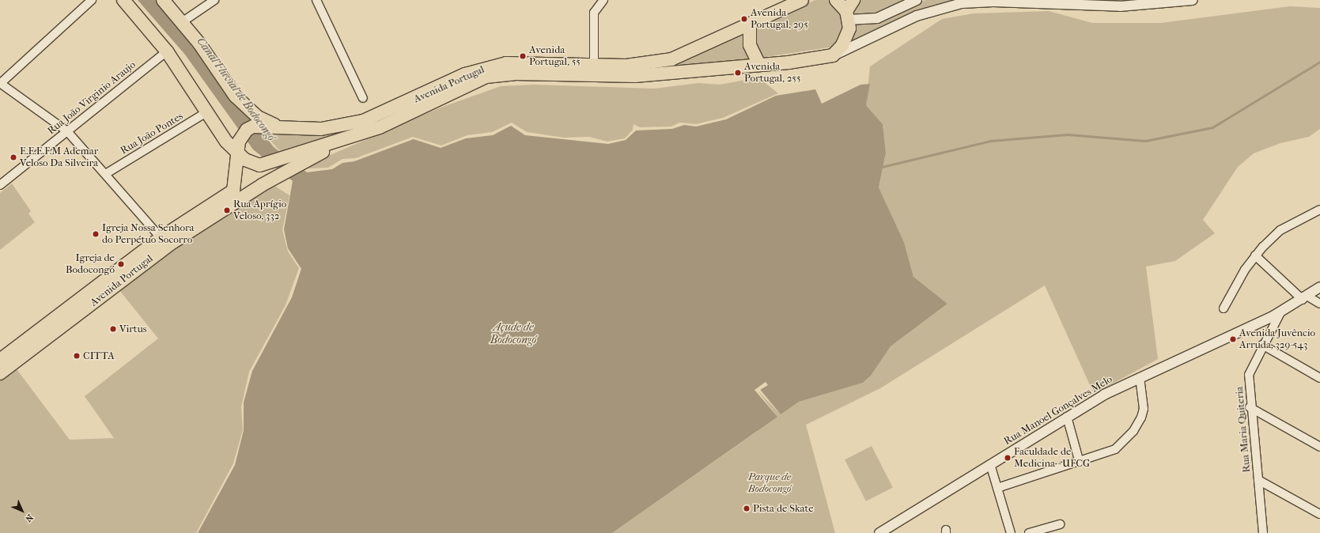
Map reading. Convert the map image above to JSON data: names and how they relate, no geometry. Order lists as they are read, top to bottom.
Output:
{
  "streets": {
    "main road": ["Avenida Portugal"],
    "street": [
      "Rua João Virginio Araujo",
      "Rua João Pontes",
      "Rua Manoel Gonçalves Melo",
      "Rua Maria Quiteria"
    ]
  },
  "crossings": [
    ["Rua Manoel Gonçalves Melo", "Rua Maria Quiteria"]
  ],
  "water": ["Canal Fluvial de Bodocongó", "Açude de Bodocongó"],
  "parks": ["Parque de Bodocongó"],
  "places": [
    "Avenida Portugal, 295",
    "Avenida Portugal, 55",
    "Avenida Portugal, 255",
    "E.E.E.F.M Ademar Veloso Da Silveira",
    "Rua Aprígio Veloso, 332",
    "Igreja Nossa Senhora do Perpétuo Socorro",
    "Igreja de Bodocongó",
    "Virtus",
    "Avenida Juvêncio Arruda, 329-543",
    "CITTA",
    "Faculdade de Medicina - UFCG",
    "Pista de Skate"
  ],
  "north": "bottom right"
}
